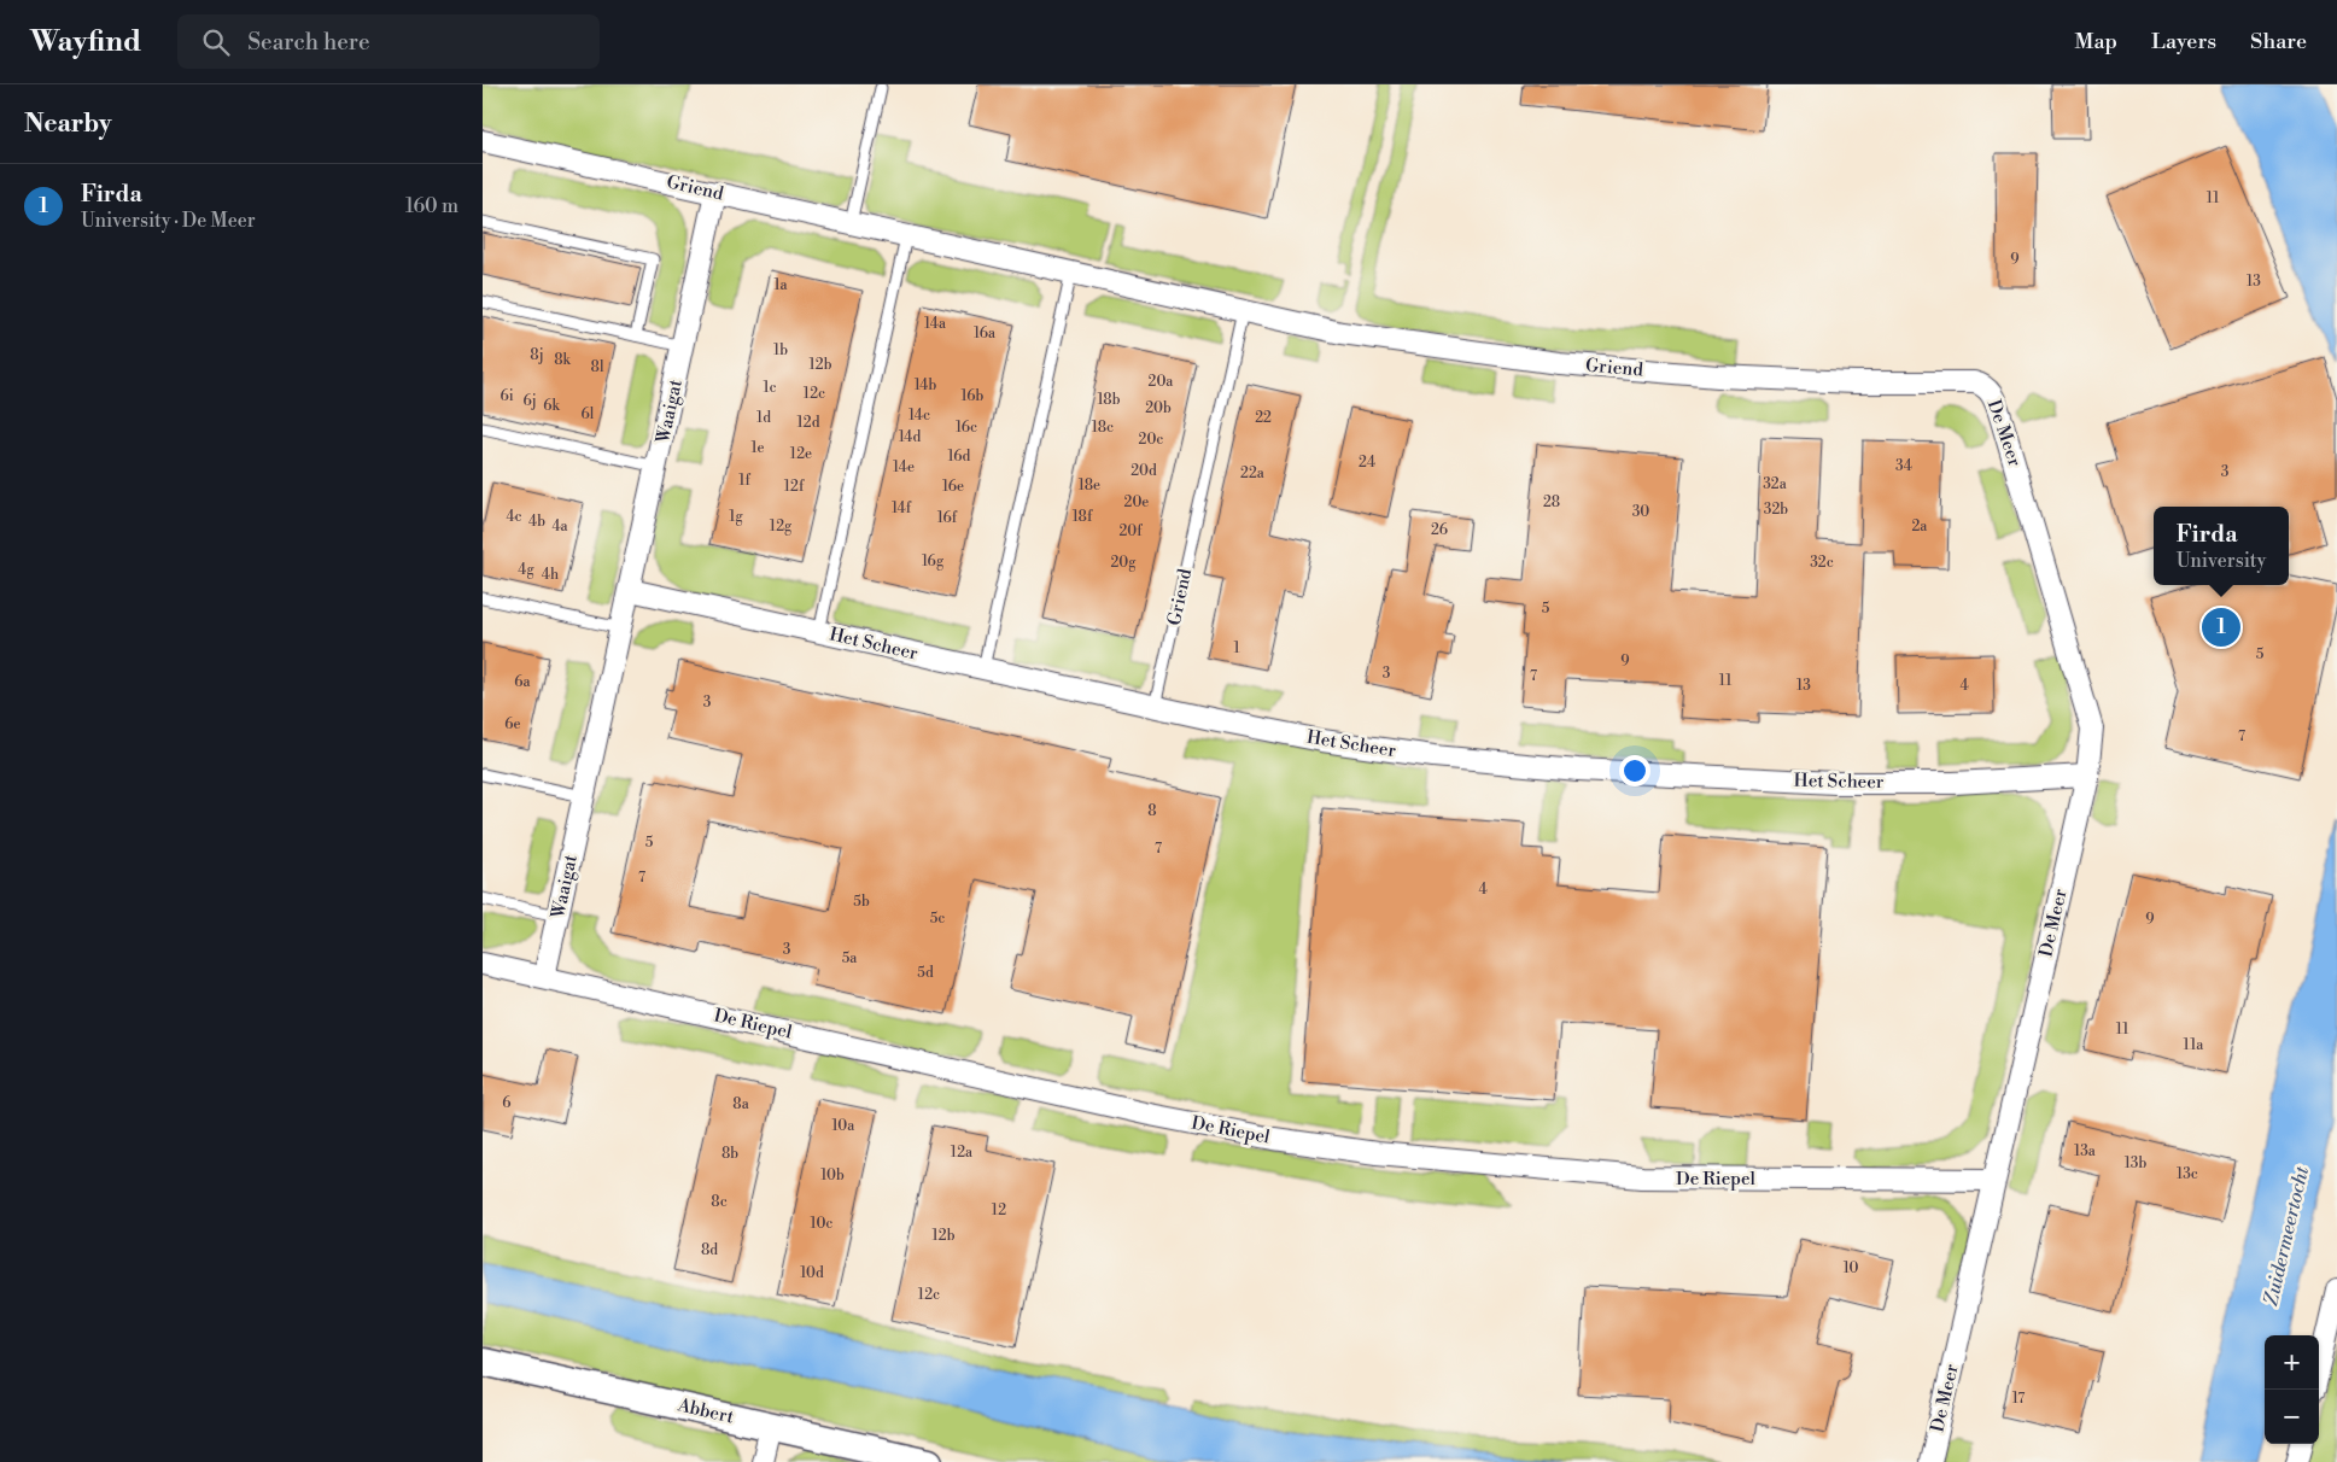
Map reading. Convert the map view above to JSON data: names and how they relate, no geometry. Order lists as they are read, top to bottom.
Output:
{
  "streets": {
    "street": [
      "Griend",
      "Waaigat",
      "De Meer",
      "Het Scheer",
      "De Riepel",
      "Abbert"
    ]
  },
  "crossings": [
    ["Griend", "Waaigat"],
    ["Griend", "De Meer"],
    ["Griend", "Het Scheer"],
    ["Waaigat", "Het Scheer"],
    ["Waaigat", "De Riepel"],
    ["De Meer", "Het Scheer"],
    ["De Meer", "De Riepel"]
  ],
  "water": ["Zuidermeertocht"],
  "house_numbers": [
    "11",
    "9",
    "13",
    "1a",
    "14a",
    "16a",
    "1b",
    "8j",
    "8k",
    "12b",
    "8l",
    "20a",
    "14b",
    "1c",
    "12c",
    "6i",
    "16b",
    "18b",
    "6j",
    "6k",
    "20b",
    "6l",
    "14c",
    "1d",
    "22",
    "12d",
    "16c",
    "18c",
    "14d",
    "20c",
    "1e",
    "12e",
    "16d",
    "24",
    "34",
    "14e",
    "20d",
    "3",
    "22a",
    "1f",
    "32a",
    "18e",
    "12f",
    "16e",
    "20e",
    "28",
    "14f",
    "32b",
    "30",
    "4c",
    "1g",
    "18f",
    "16f",
    "4b",
    "4a",
    "12g",
    "2a",
    "26",
    "20f",
    "16g",
    "20g",
    "32c",
    "4g",
    "4h",
    "5",
    "1",
    "5",
    "9",
    "3",
    "7",
    "11",
    "6a",
    "13",
    "4",
    "3",
    "6e",
    "7",
    "8",
    "5",
    "7",
    "7",
    "4",
    "5b",
    "5c",
    "9",
    "3",
    "5a",
    "5d",
    "11",
    "11a",
    "6",
    "8a",
    "10a",
    "13a",
    "12a",
    "8b",
    "13b",
    "13c",
    "10b",
    "8c",
    "12",
    "10c",
    "12b",
    "8d",
    "10",
    "10d",
    "12c",
    "17"
  ],
  "page": {
    "header": "Wayfind",
    "search": "Search here",
    "nav": ["Map", "Layers", "Share"],
    "heading": "Nearby",
    "list": [
      {
        "mark": "1",
        "name": "Firda",
        "note": "University · De Meer",
        "value": "160 m"
      }
    ],
    "popup": ["Firda", "University"],
    "pins": "1",
    "map_buttons": ["+", "−"]
  }
}
